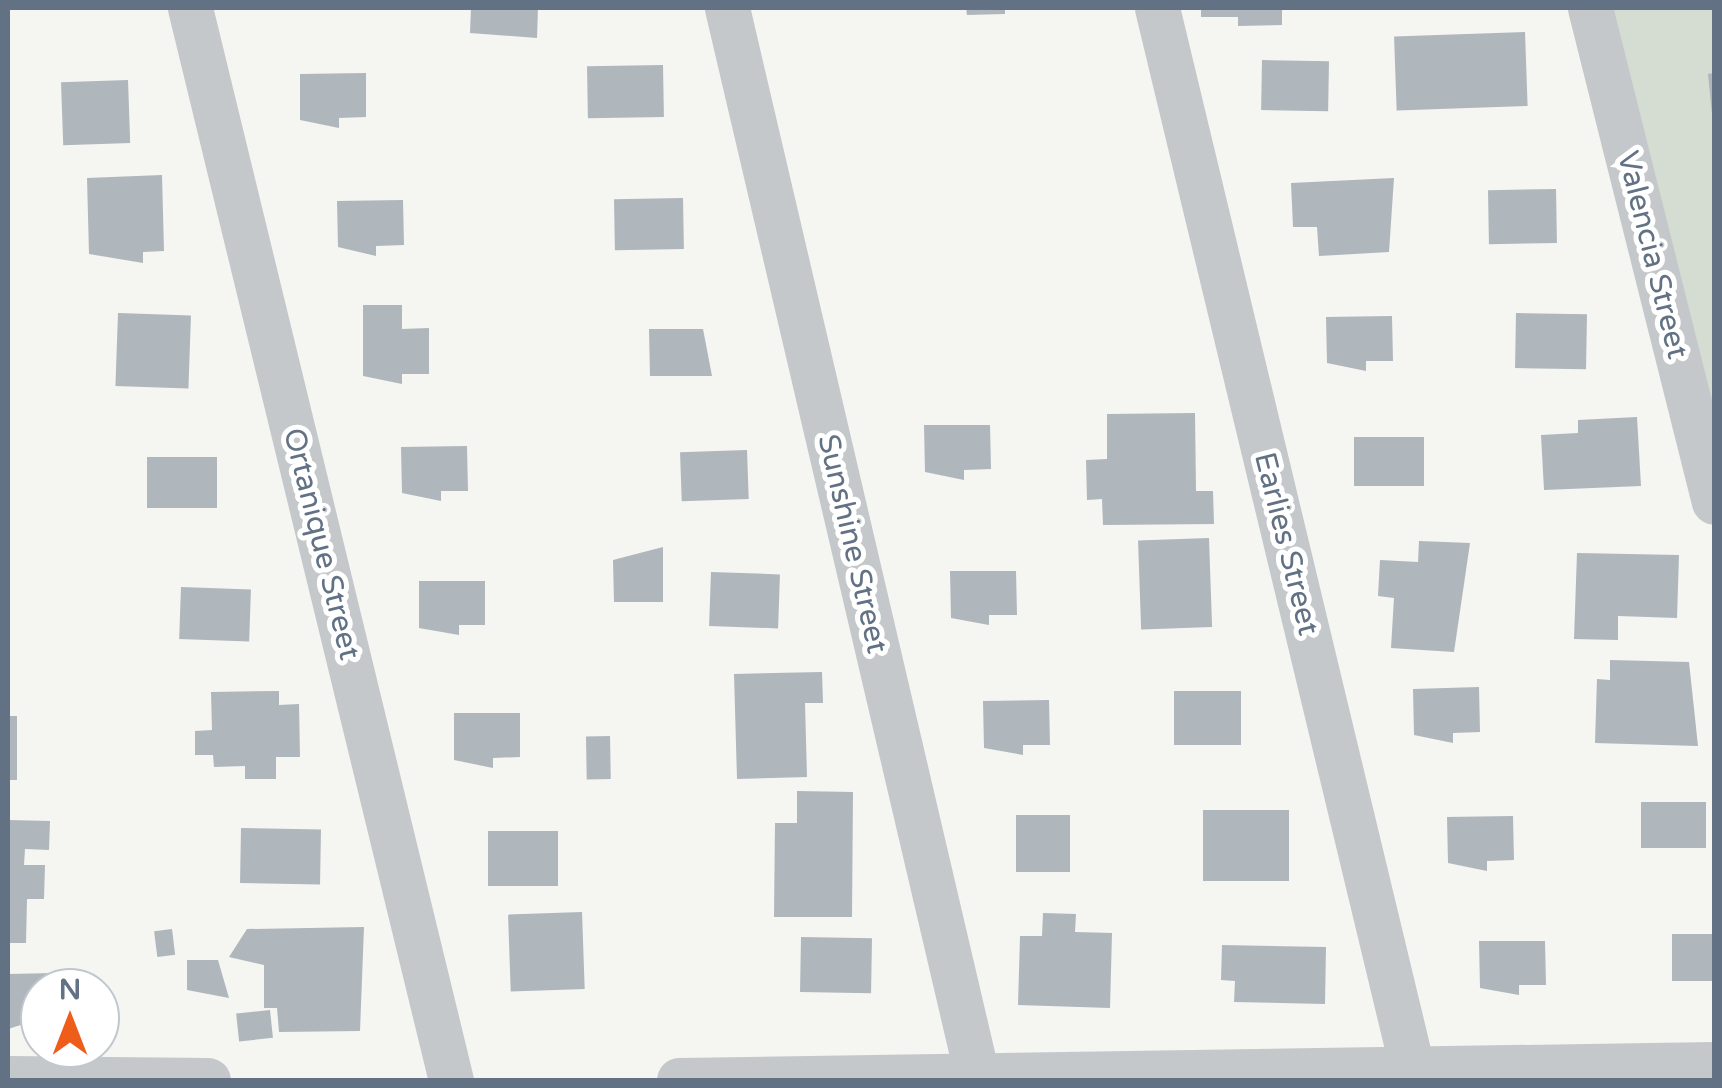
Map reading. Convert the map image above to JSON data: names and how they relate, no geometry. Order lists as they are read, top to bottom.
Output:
{
  "streets": {
    "street": [
      "Valencia Street",
      "Ortanique Street",
      "Sunshine Street",
      "Earlies Street"
    ]
  },
  "north": "top"
}
